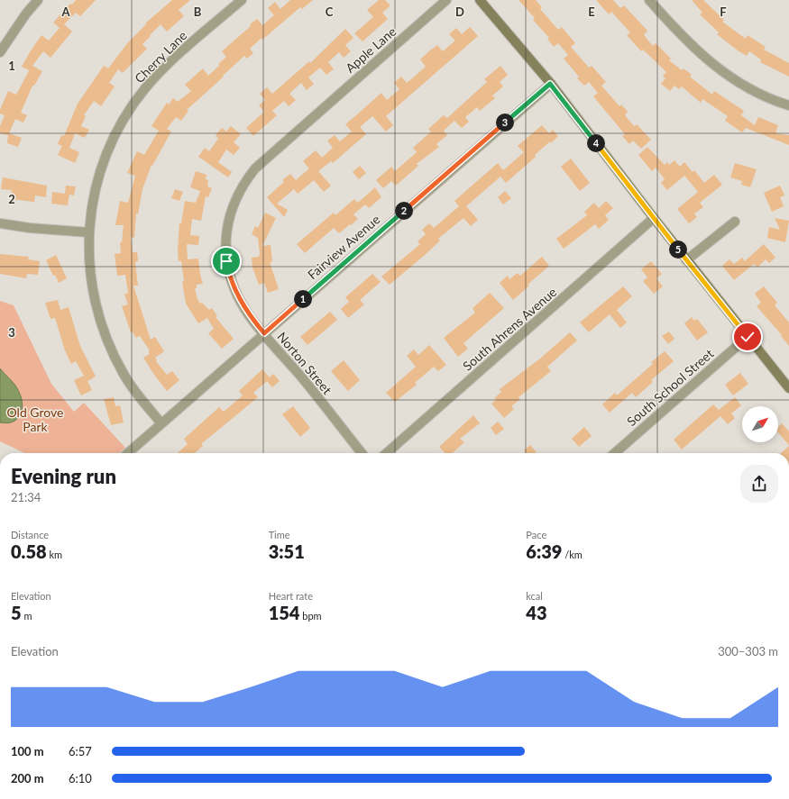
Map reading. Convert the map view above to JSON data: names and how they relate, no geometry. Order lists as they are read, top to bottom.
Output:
{
  "streets": {
    "street": [
      "Apple Lane",
      "Cherry Lane",
      "Fairview Avenue",
      "South Ahrens Avenue",
      "Norton Street",
      "South School Street"
    ]
  },
  "crossings": [
    ["Apple Lane", "Norton Street"],
    ["Cherry Lane", "Fairview Avenue"],
    ["Fairview Avenue", "Norton Street"]
  ],
  "parks": ["Old Grove Park"],
  "north": "top right",
  "page": {
    "pins": [
      "3",
      "4",
      "2",
      "5",
      "1"
    ],
    "heading": ["Evening run", "21:34"],
    "stats": [
      ["Distance", "0.58 km"],
      ["Time", "3:51"],
      ["Pace", "6:39 /km"],
      ["Elevation", "5 m"],
      ["Heart rate", "154 bpm"],
      ["kcal", "43"]
    ],
    "chart": ["Elevation", "300–303 m"],
    "list": [
      {
        "name": "100 m",
        "note": "6:57"
      },
      {
        "name": "200 m",
        "note": "6:10"
      }
    ]
  },
  "grid": {
    "columns": [
      "A",
      "B",
      "C",
      "D",
      "E",
      "F"
    ],
    "rows": ["1", "2", "3"]
  }
}
